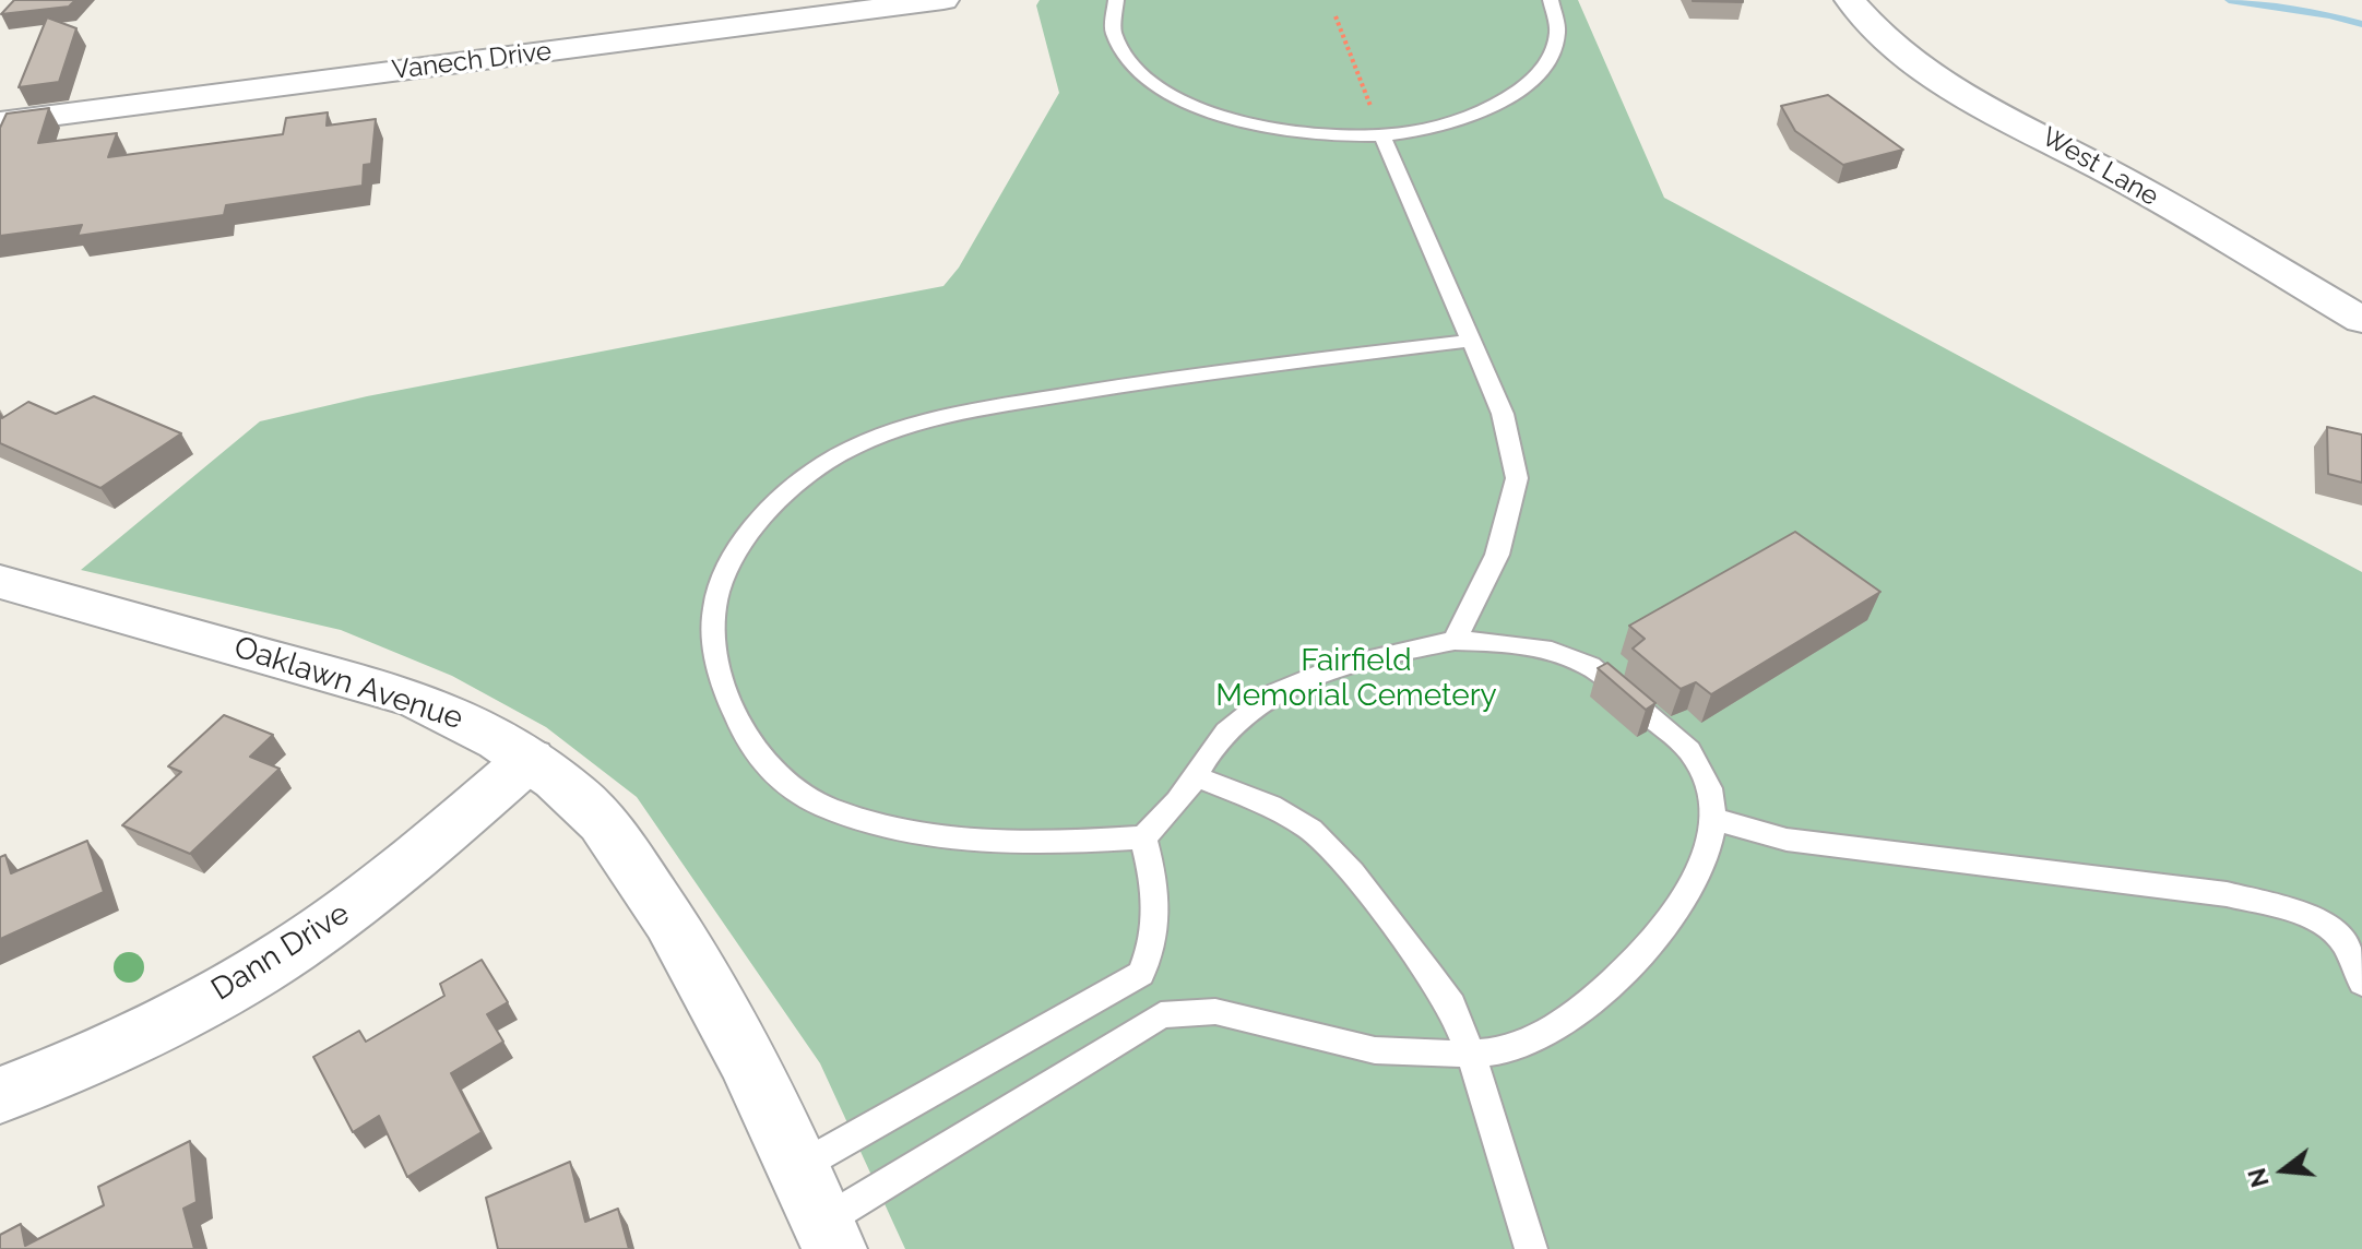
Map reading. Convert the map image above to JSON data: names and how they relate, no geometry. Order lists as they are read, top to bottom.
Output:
{
  "streets": {
    "street": [
      "Vanech Drive",
      "West Lane",
      "Oaklawn Avenue",
      "Dann Drive"
    ]
  },
  "crossings": [
    ["Oaklawn Avenue", "Dann Drive"]
  ],
  "parks": ["Fairfield Memorial Cemetery"],
  "north": "left"
}
